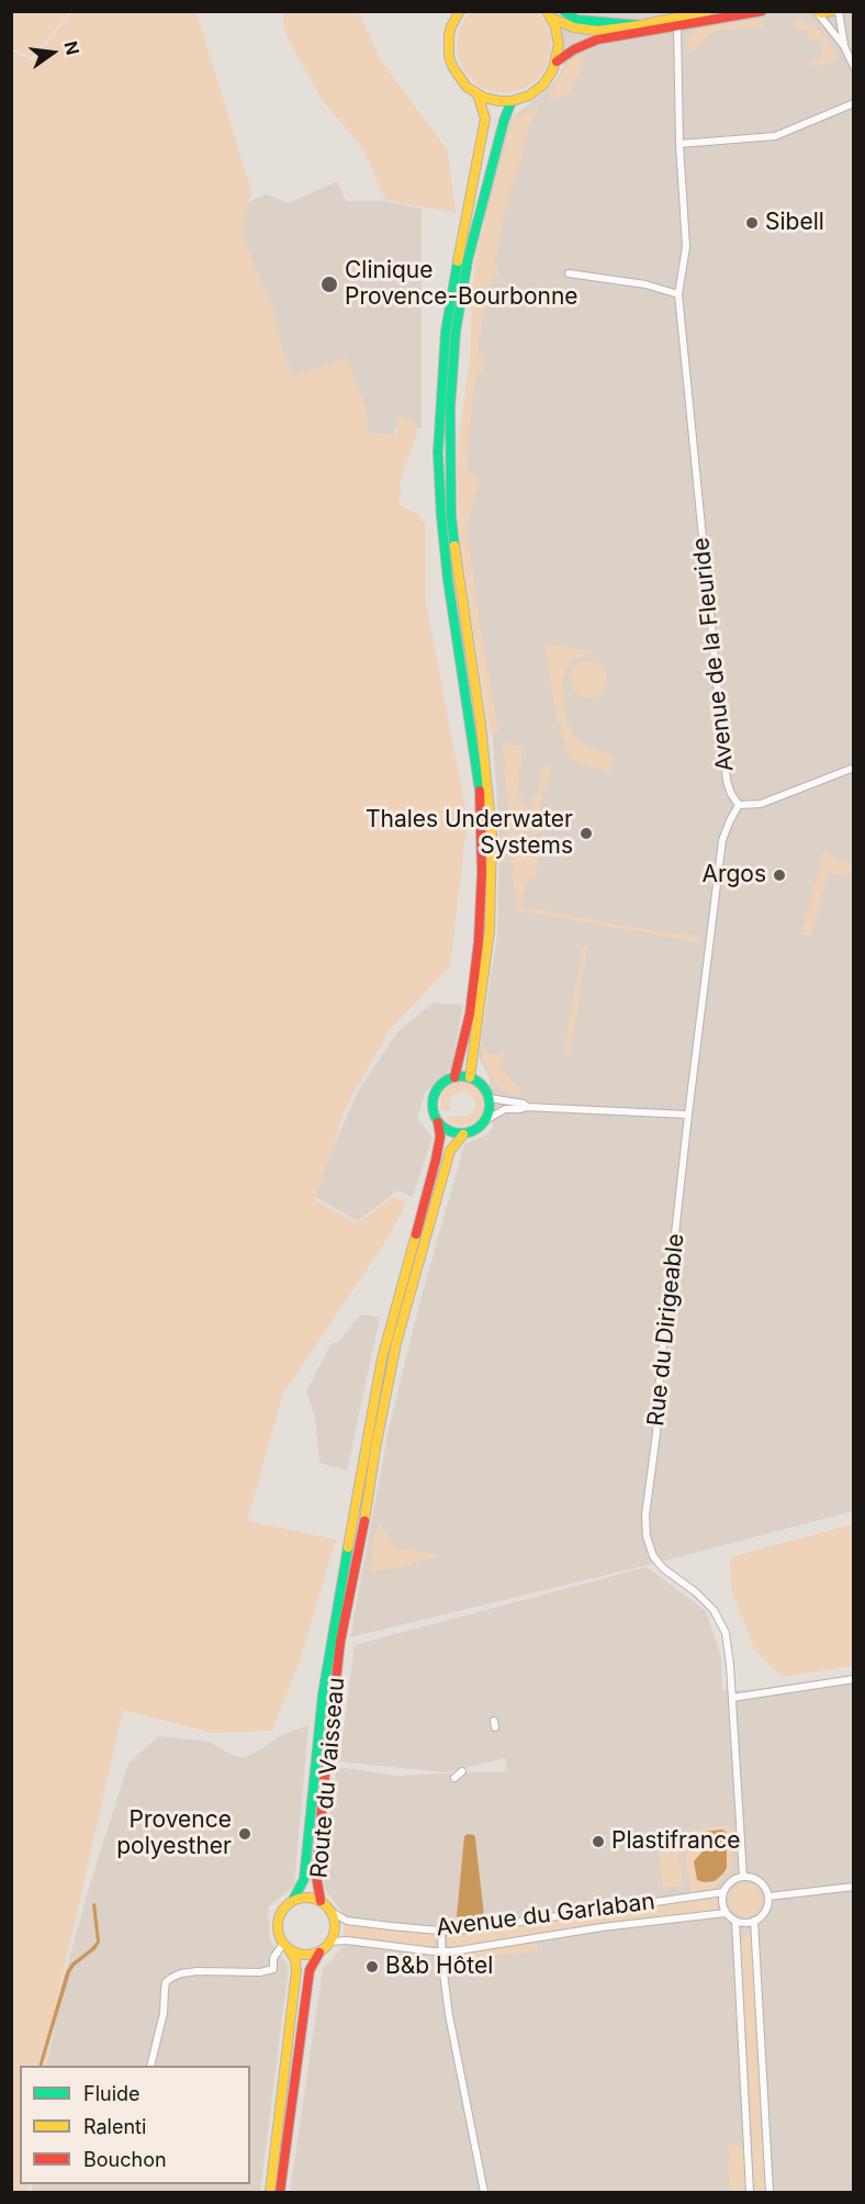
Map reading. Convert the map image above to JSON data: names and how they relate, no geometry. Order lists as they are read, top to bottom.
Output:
{
  "streets": {
    "main road": ["Route du Vaisseau"],
    "street": ["Avenue de la Fleuride", "Rue du Dirigeable", "Avenue du Garlaban"]
  },
  "crossings": [
    ["Avenue de la Fleuride", "Rue du Dirigeable"],
    ["Route du Vaisseau", "Avenue du Garlaban"]
  ],
  "places": [
    "Sibell",
    "Clinique Provence-Bourbonne",
    "Thales Underwater Systems",
    "Argos",
    "Provence polyesther",
    "Plastifrance",
    "B&b Hôtel"
  ],
  "legend": ["Fluide", "Ralenti", "Bouchon"],
  "north": "right"
}
